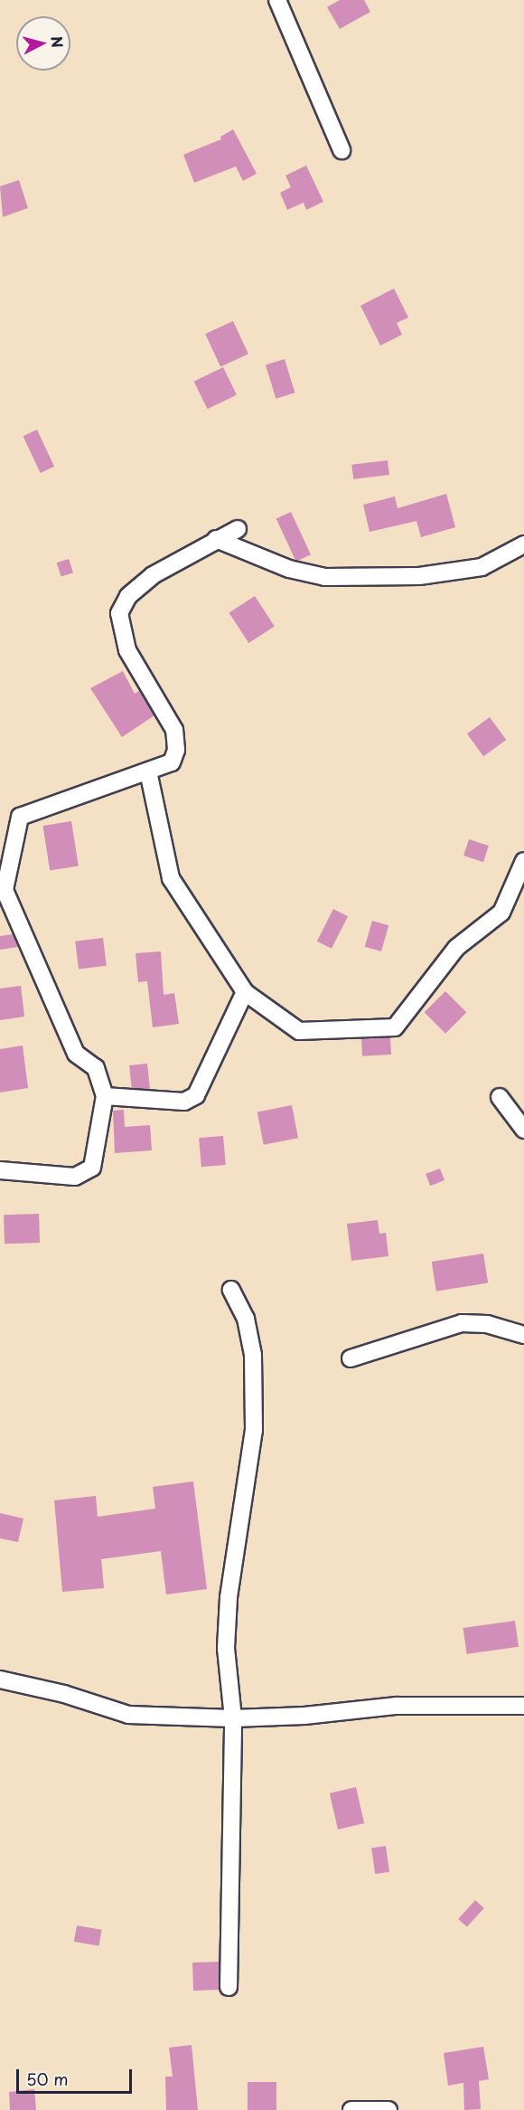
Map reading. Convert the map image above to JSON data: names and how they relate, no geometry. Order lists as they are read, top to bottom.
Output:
{
  "scale_bar": "50 m",
  "north": "right"
}
